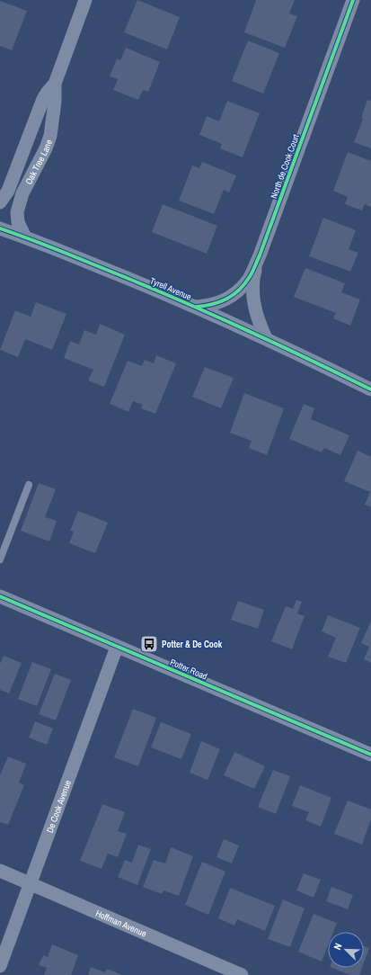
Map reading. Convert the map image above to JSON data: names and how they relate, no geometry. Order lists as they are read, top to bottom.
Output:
{
  "streets": {
    "street": [
      "Oak Tree Lane",
      "North de Cook Court",
      "Tyrell Avenue",
      "Potter Road",
      "De Cook Avenue",
      "Hoffman Avenue"
    ]
  },
  "crossings": [
    ["Oak Tree Lane", "Tyrell Avenue"],
    ["North de Cook Court", "Tyrell Avenue"],
    ["Potter Road", "De Cook Avenue"],
    ["De Cook Avenue", "Hoffman Avenue"]
  ],
  "places": {
    "bus stop": ["Potter & De Cook"]
  },
  "north": "top left"
}
